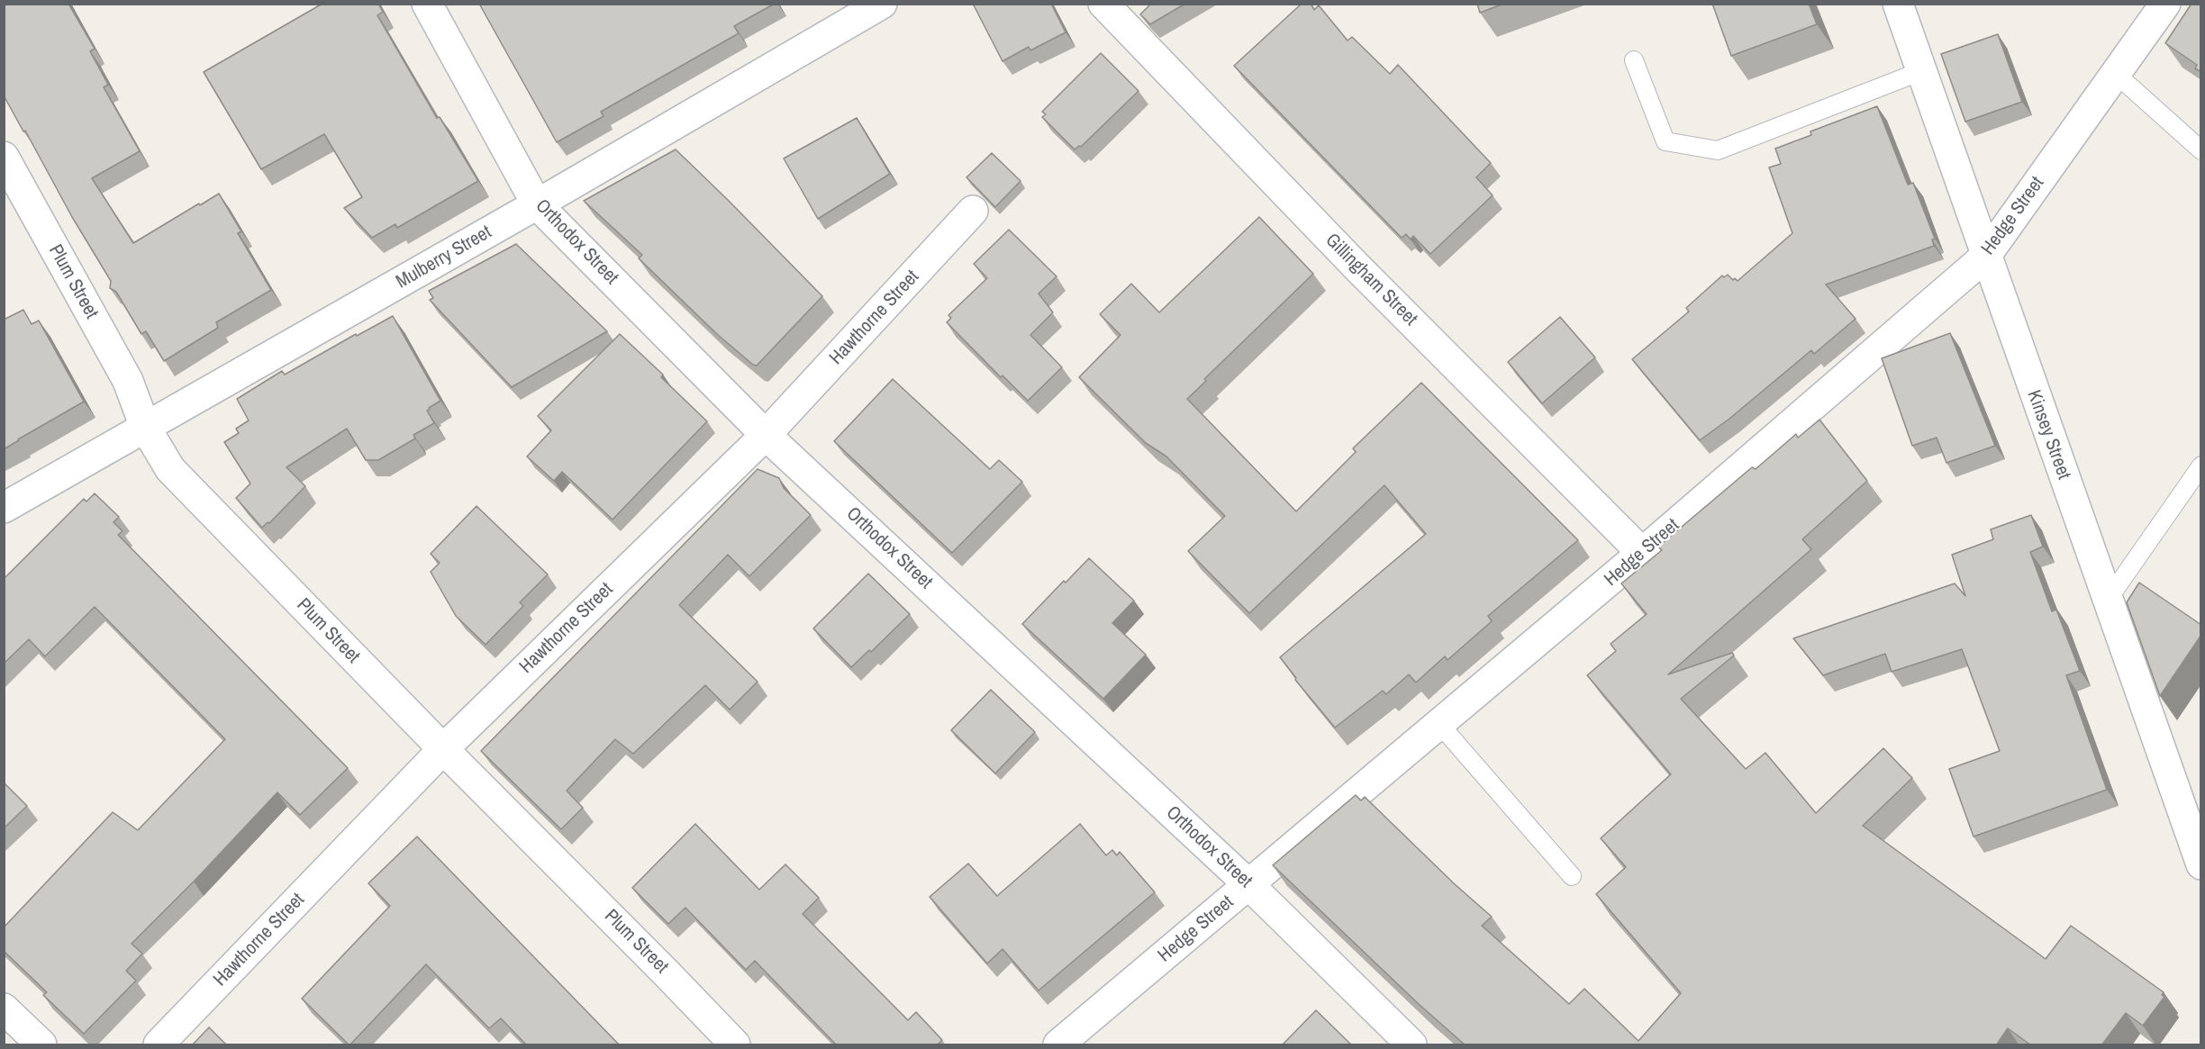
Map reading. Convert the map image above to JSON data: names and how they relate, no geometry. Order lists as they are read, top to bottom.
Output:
{
  "streets": {
    "street": [
      "Hedge Street",
      "Orthodox Street",
      "Mulberry Street",
      "Gillingham Street",
      "Plum Street",
      "Hawthorne Street",
      "Kinsey Street"
    ]
  },
  "crossings": [
    ["Hedge Street", "Orthodox Street"],
    ["Hedge Street", "Gillingham Street"],
    ["Hedge Street", "Kinsey Street"],
    ["Orthodox Street", "Mulberry Street"],
    ["Orthodox Street", "Hawthorne Street"],
    ["Mulberry Street", "Plum Street"],
    ["Plum Street", "Hawthorne Street"]
  ]
}
